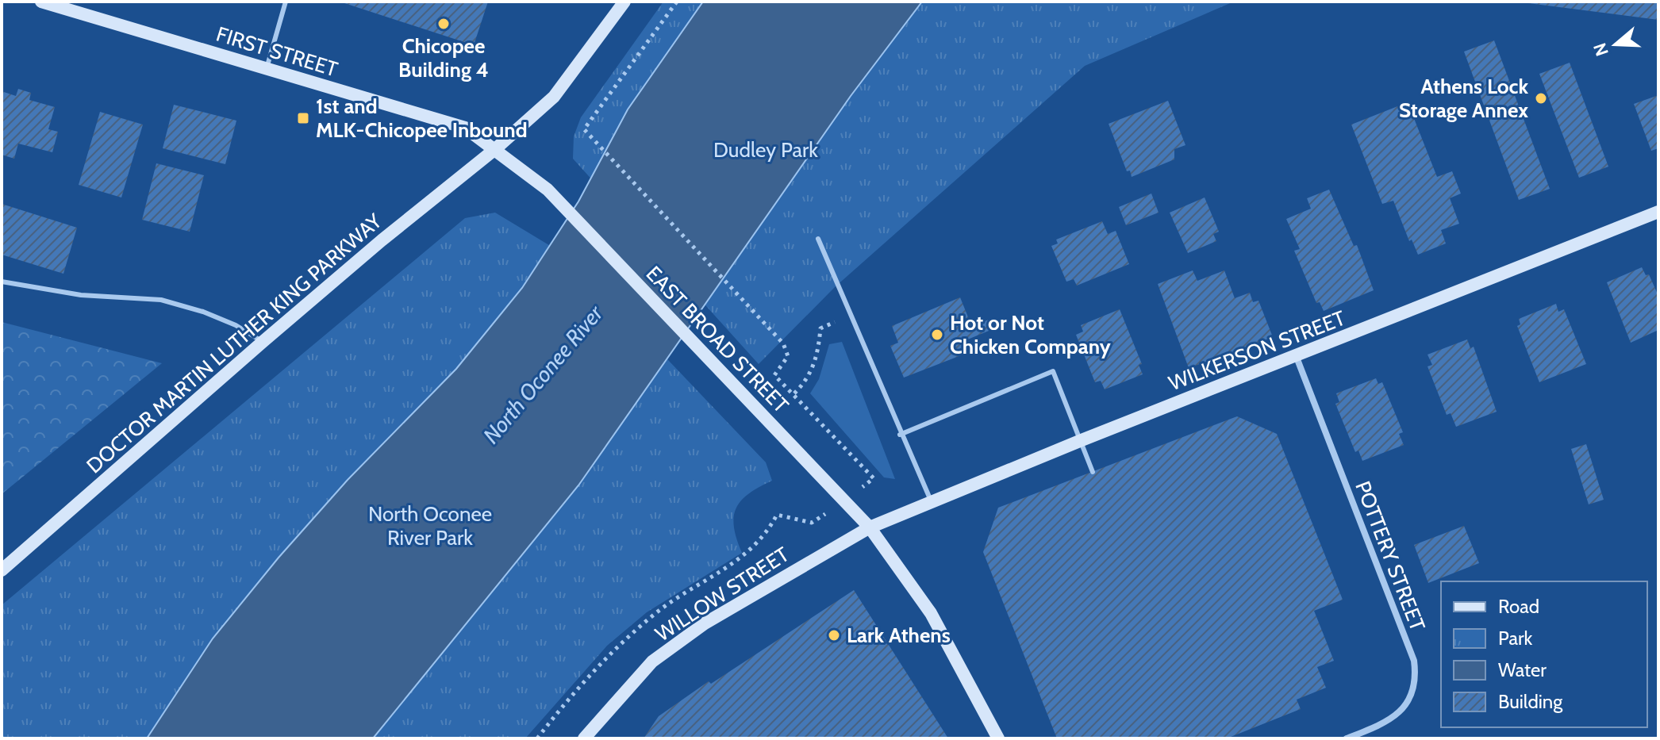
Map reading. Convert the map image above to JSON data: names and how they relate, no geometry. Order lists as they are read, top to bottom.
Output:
{
  "streets": {
    "street": [
      "FIRST STREET",
      "EAST BROAD STREET",
      "DOCTOR MARTIN LUTHER KING PARKWAY",
      "WILKERSON STREET",
      "POTTERY STREET",
      "WILLOW STREET"
    ]
  },
  "crossings": [
    ["FIRST STREET", "EAST BROAD STREET"],
    ["FIRST STREET", "DOCTOR MARTIN LUTHER KING PARKWAY"],
    ["EAST BROAD STREET", "DOCTOR MARTIN LUTHER KING PARKWAY"],
    ["EAST BROAD STREET", "WILKERSON STREET"],
    ["EAST BROAD STREET", "WILLOW STREET"],
    ["WILKERSON STREET", "POTTERY STREET"],
    ["WILKERSON STREET", "WILLOW STREET"]
  ],
  "water": ["North Oconee River"],
  "parks": ["Dudley Park", "North Oconee River Park"],
  "places": {
    "other": [
      "Chicopee Building 4",
      "Athens Lock Storage Annex",
      "Hot or Not Chicken Company",
      "Lark Athens"
    ],
    "transit": ["1st and MLK-Chicopee Inbound"]
  },
  "legend": [
    "Road",
    "Park",
    "Water",
    "Building"
  ],
  "north": "left"
}
